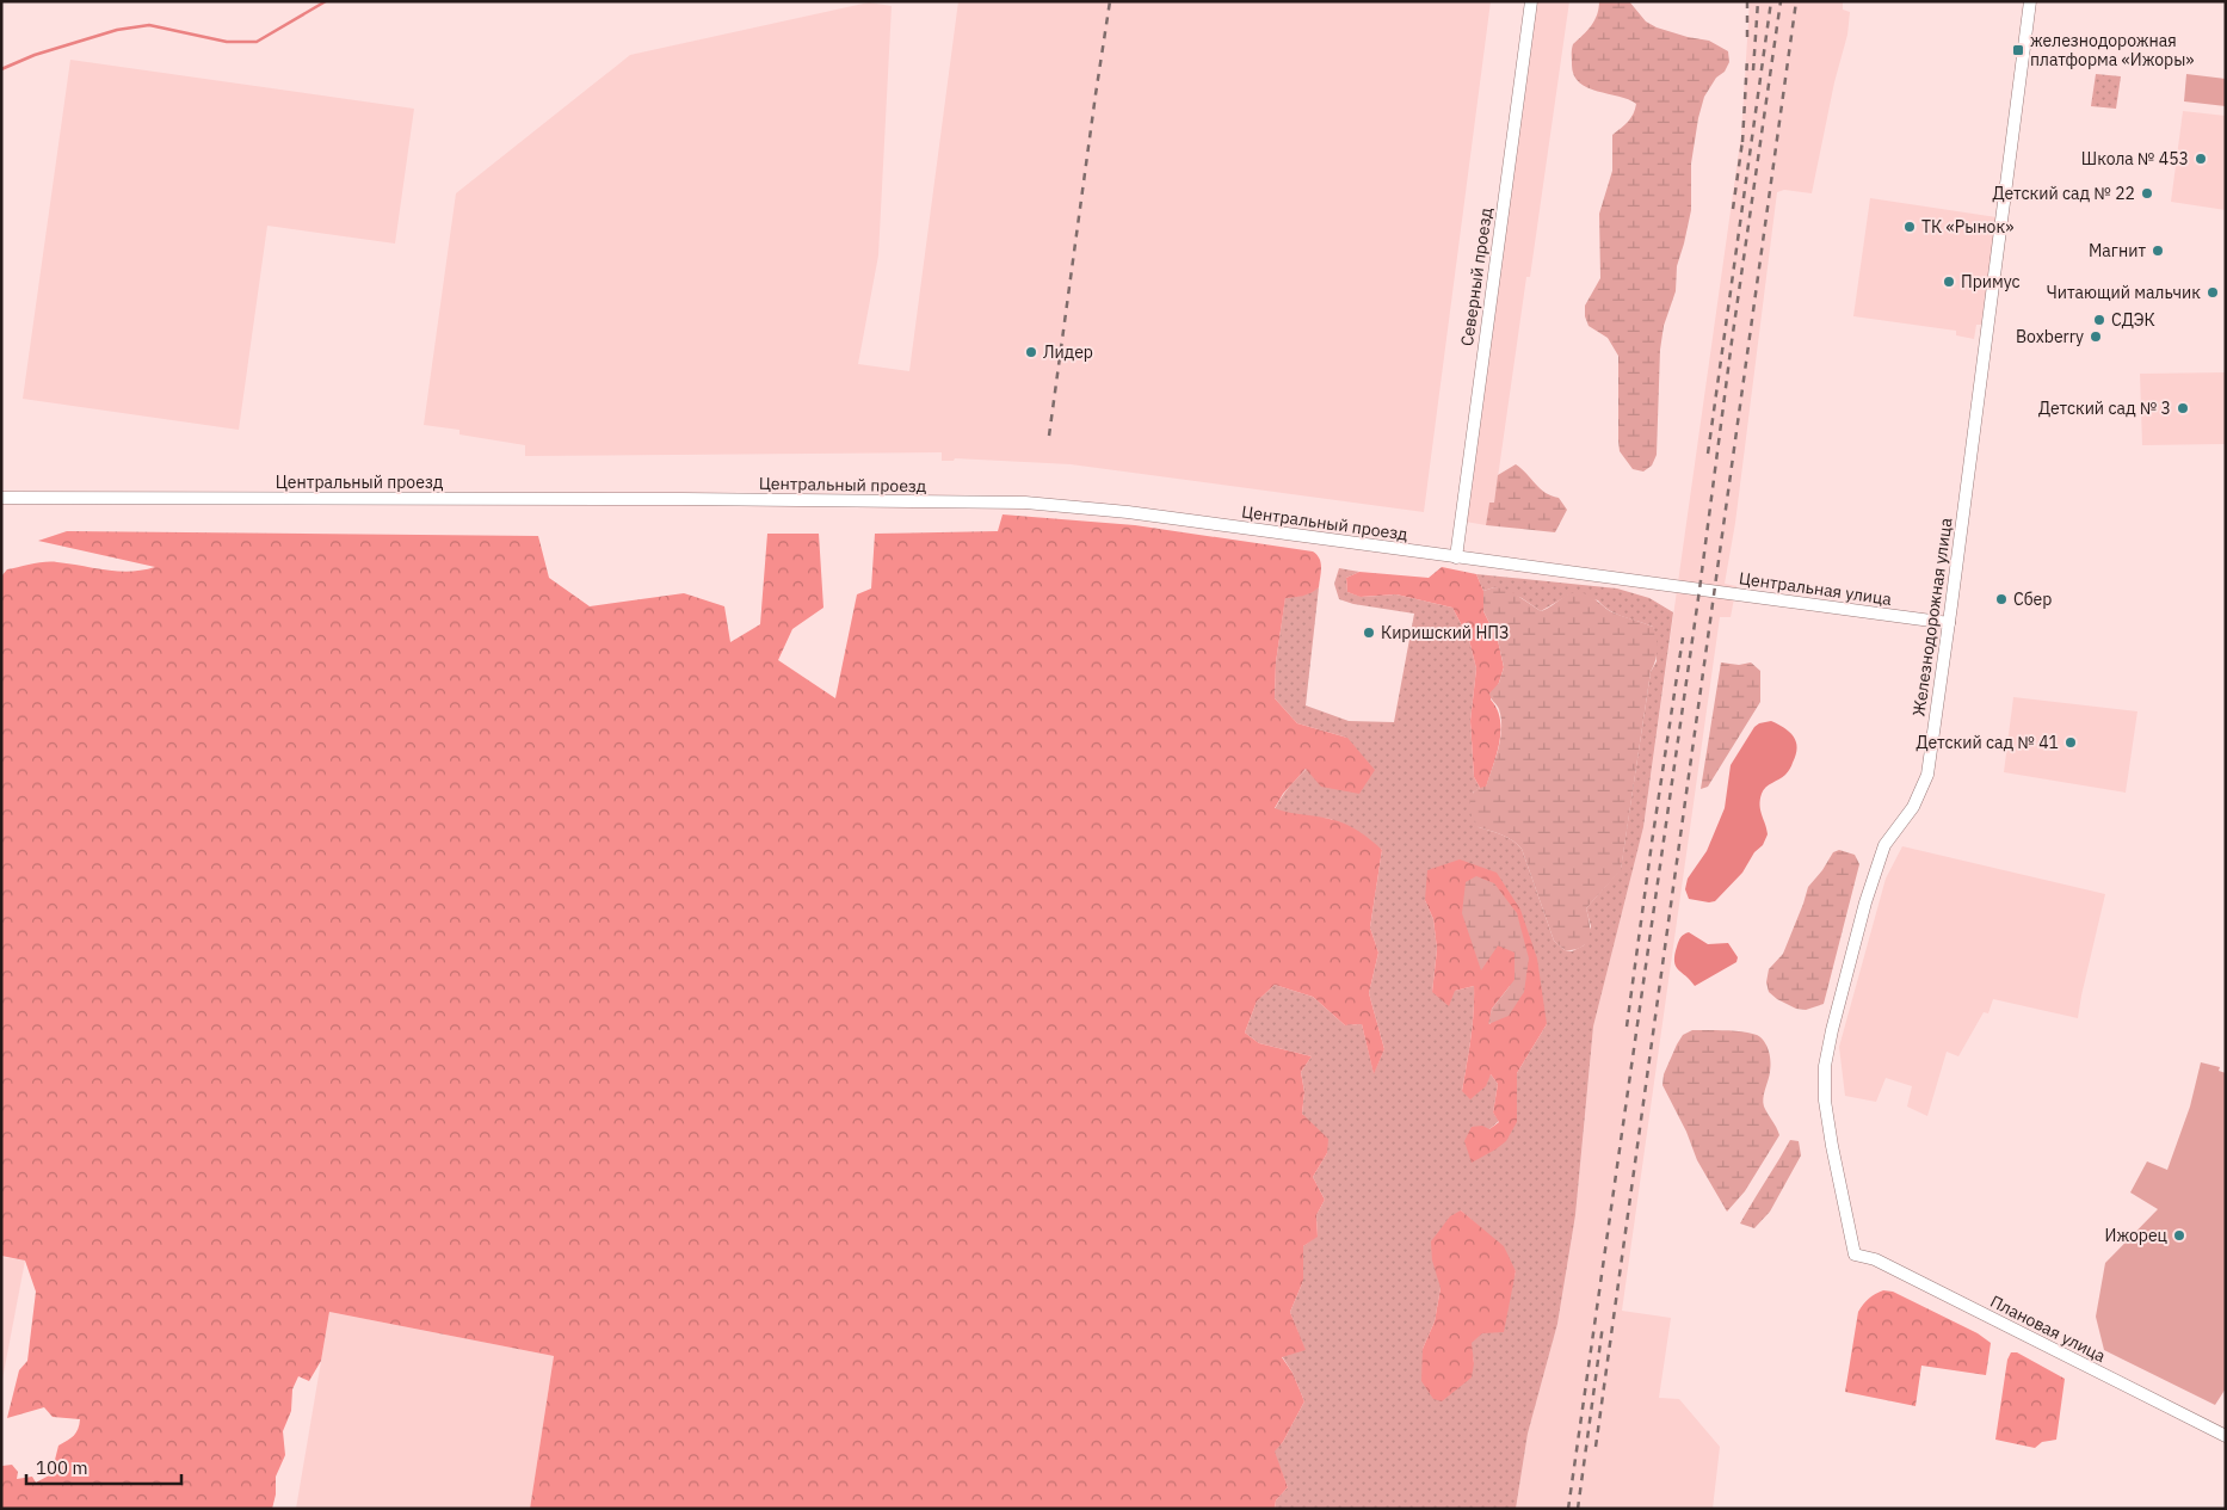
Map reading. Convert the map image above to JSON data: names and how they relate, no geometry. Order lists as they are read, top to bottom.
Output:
{
  "streets": {
    "street": [
      "Северный проезд",
      "Центральный проезд",
      "Центральная улица",
      "Железнодорожная улица",
      "Плановая улица"
    ]
  },
  "crossings": [
    ["Северный проезд", "Центральный проезд"],
    ["Центральный проезд", "Центральная улица"],
    ["Центральная улица", "Железнодорожная улица"],
    ["Железнодорожная улица", "Плановая улица"]
  ],
  "places": {
    "transit": ["железнодорожная платформа «Ижоры»"],
    "other": [
      "Школа № 453",
      "Детский сад № 22",
      "ТК «Рынок»",
      "Магнит",
      "Примус",
      "Читающий мальчик",
      "СДЭК",
      "Boxberry",
      "Лидер",
      "Детский сад № 3",
      "Сбер",
      "Киришский НПЗ",
      "Детский сад № 41",
      "Ижорец"
    ]
  },
  "scale_bar": "100 m"
}
